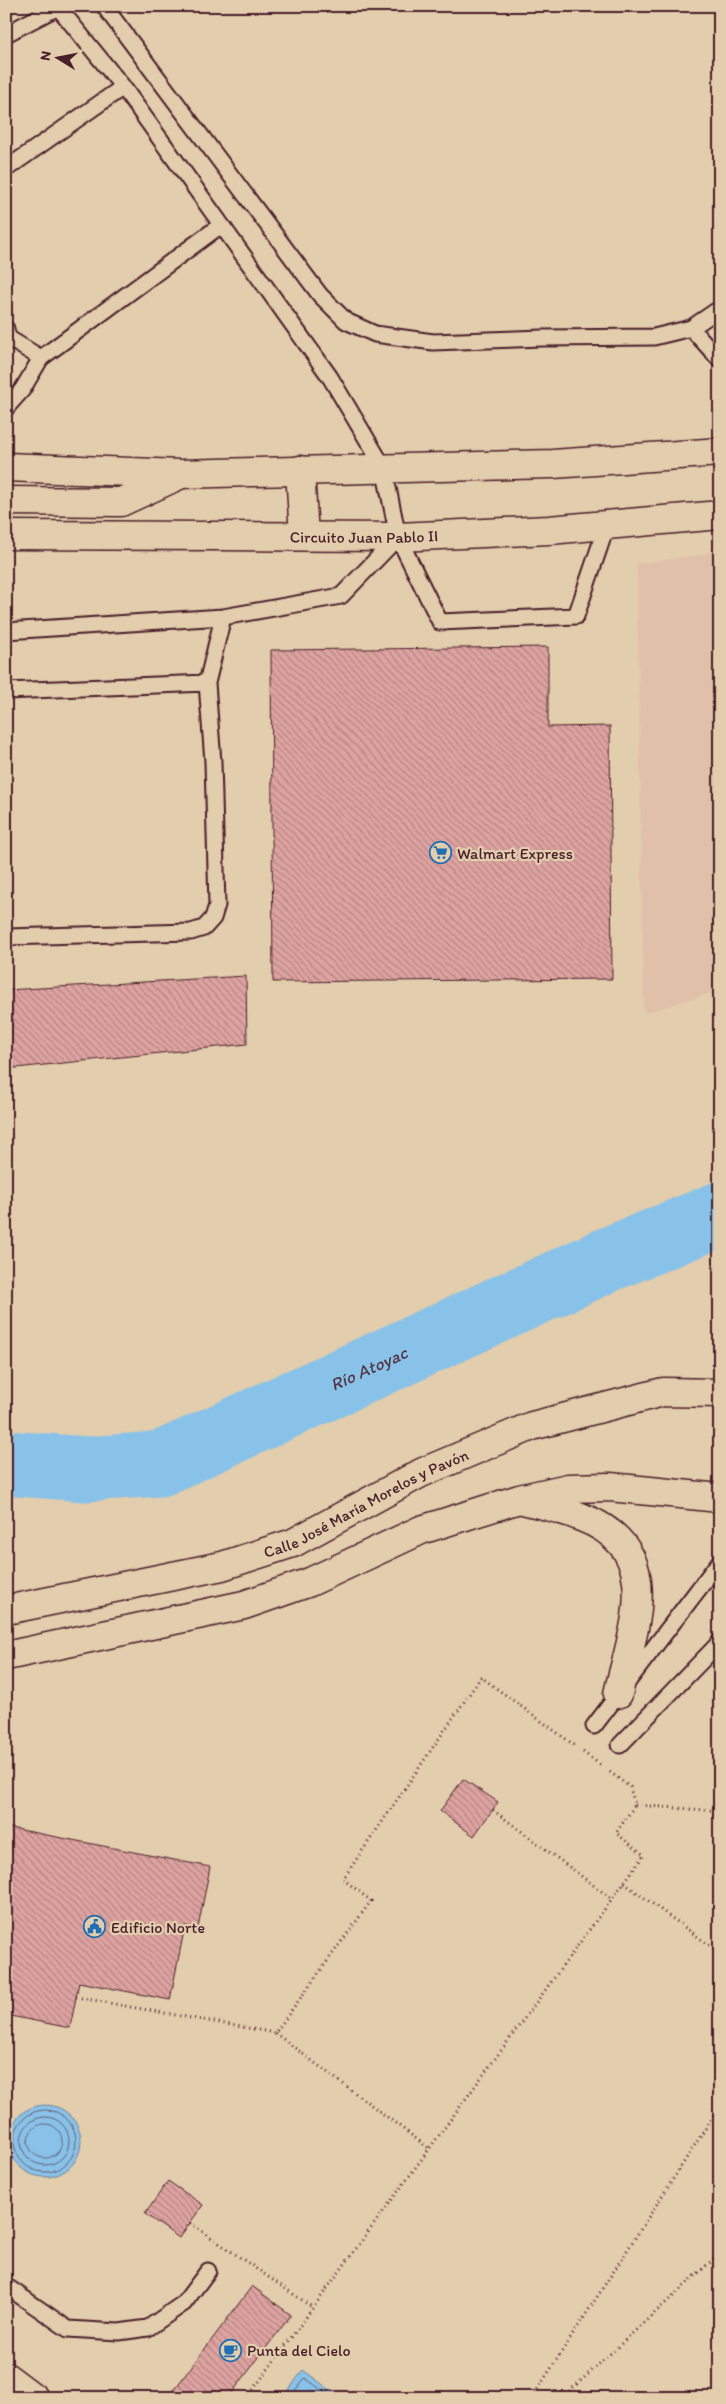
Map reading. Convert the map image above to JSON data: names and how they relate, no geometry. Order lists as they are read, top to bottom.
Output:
{
  "streets": {
    "street": ["Circuito Juan Pablo II", "Calle José María Morelos y Pavón"]
  },
  "water": ["Río Atoyac"],
  "places": {
    "supermarket": ["Walmart Express"],
    "public building": ["Edificio Norte"],
    "cafe": ["Punta del Cielo"]
  },
  "north": "left"
}
